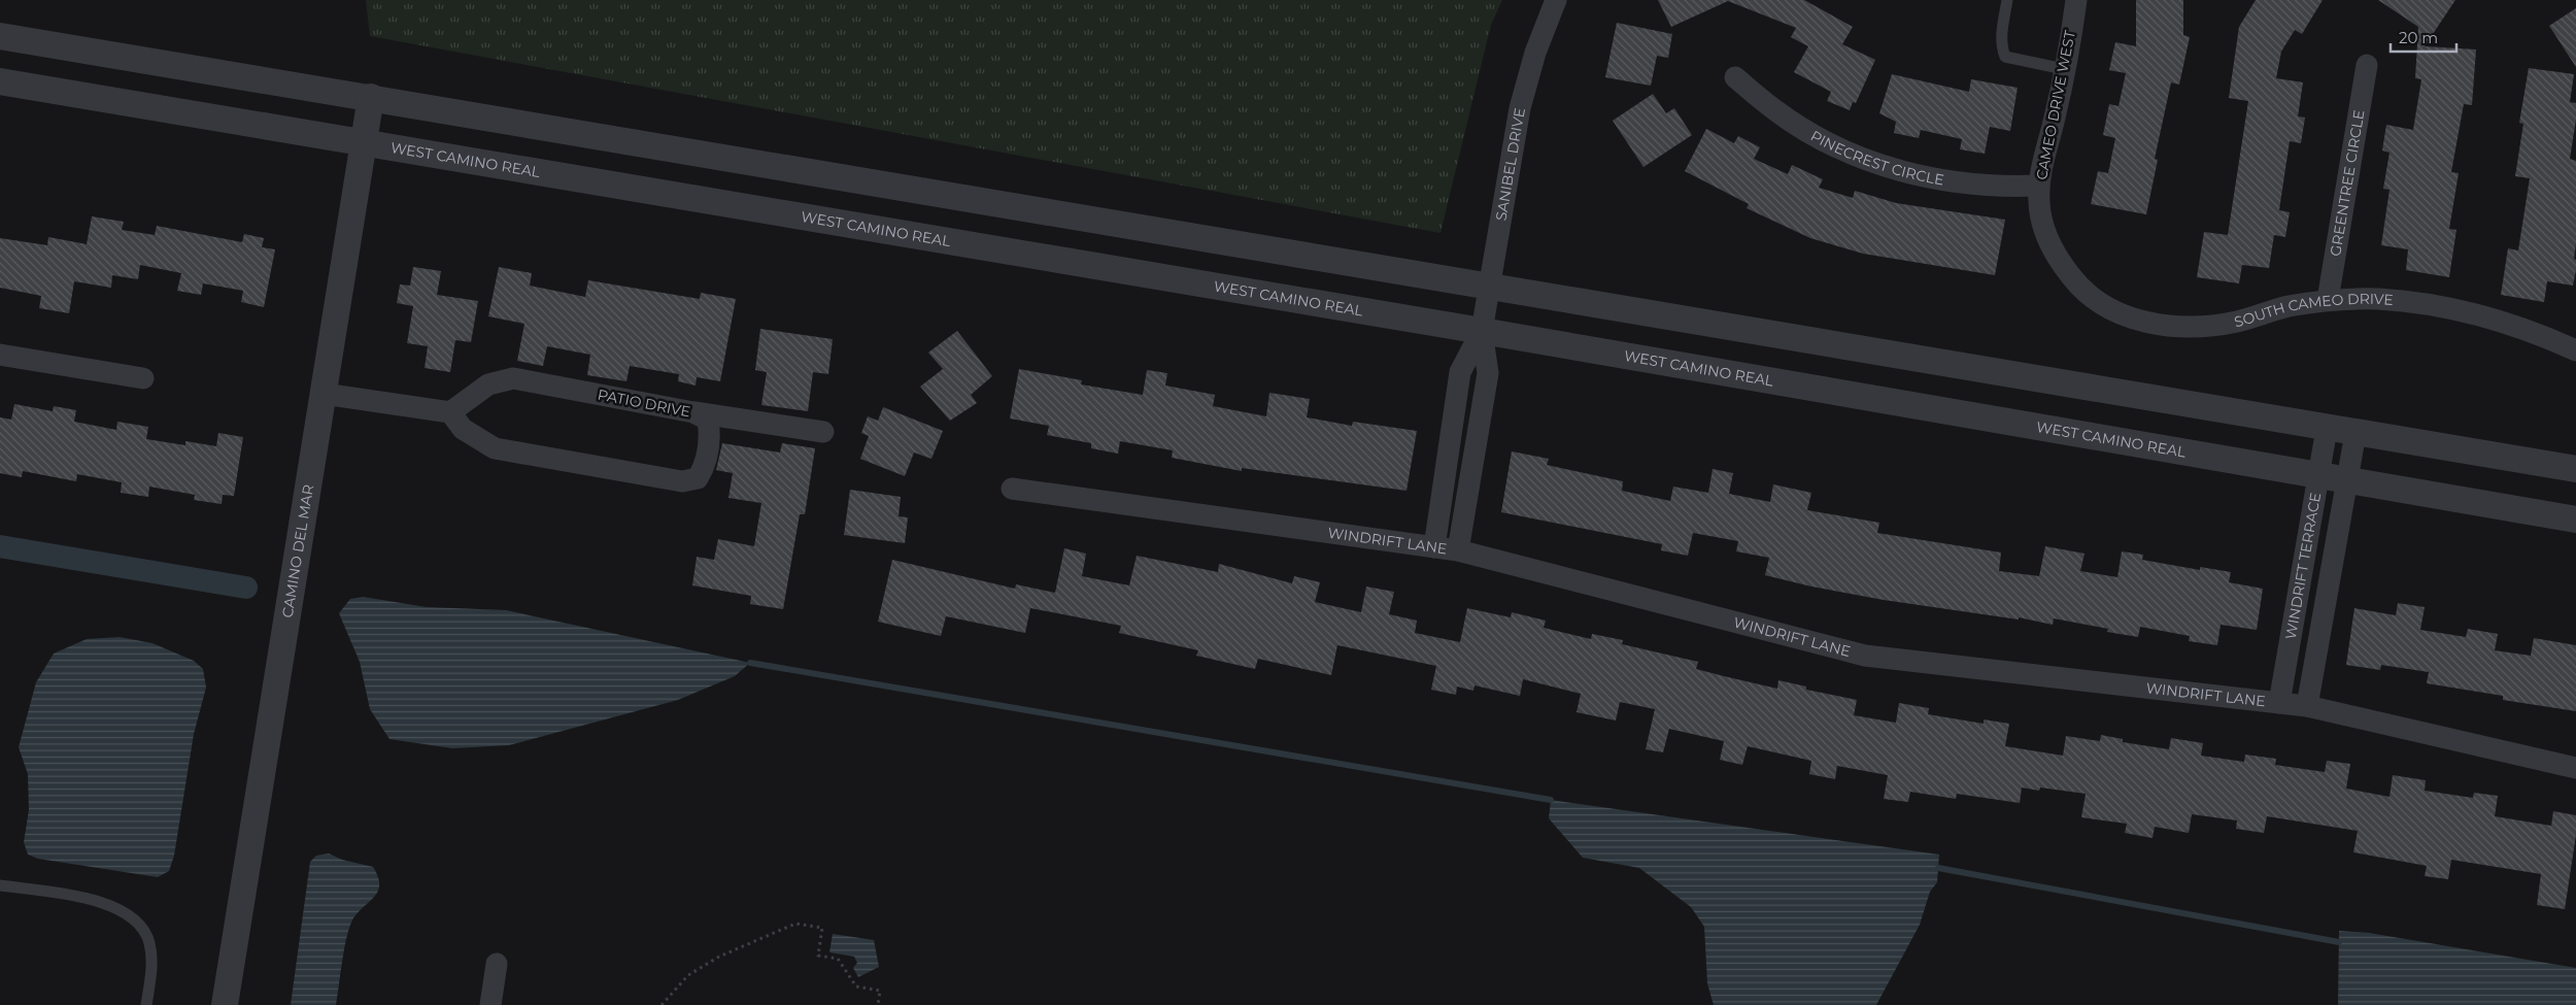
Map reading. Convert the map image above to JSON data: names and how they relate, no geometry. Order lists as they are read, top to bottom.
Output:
{
  "streets": {
    "street": [
      "CAMEO DRIVE WEST",
      "PINECREST CIRCLE",
      "WEST CAMINO REAL",
      "SANIBEL DRIVE",
      "GREENTREE CIRCLE",
      "SOUTH CAMEO DRIVE",
      "PATIO DRIVE",
      "WINDRIFT LANE",
      "CAMINO DEL MAR",
      "WINDRIFT TERRACE"
    ]
  },
  "crossings": [
    ["CAMEO DRIVE WEST", "PINECREST CIRCLE"],
    ["CAMEO DRIVE WEST", "SOUTH CAMEO DRIVE"],
    ["WEST CAMINO REAL", "SANIBEL DRIVE"],
    ["WEST CAMINO REAL", "CAMINO DEL MAR"],
    ["WEST CAMINO REAL", "WINDRIFT TERRACE"],
    ["SANIBEL DRIVE", "WINDRIFT LANE"],
    ["GREENTREE CIRCLE", "SOUTH CAMEO DRIVE"],
    ["WINDRIFT LANE", "WINDRIFT TERRACE"]
  ],
  "scale_bar": "20 m"
}
